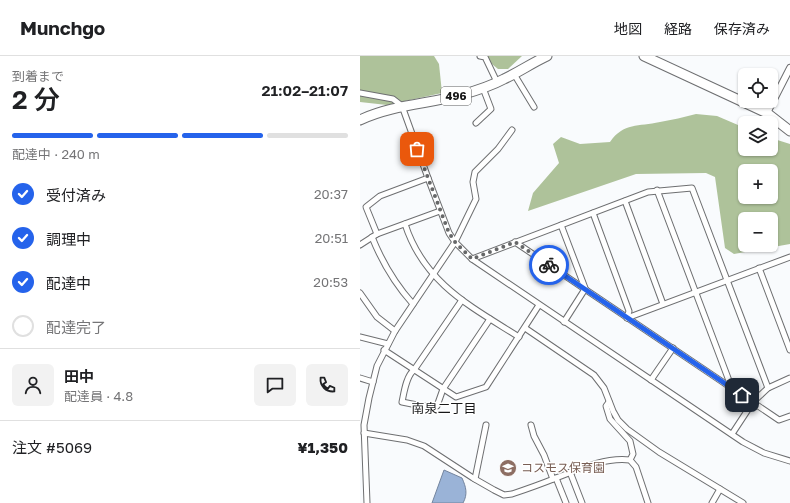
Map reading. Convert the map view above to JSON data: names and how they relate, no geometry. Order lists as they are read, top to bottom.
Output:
{
  "streets": {
    "highway": ["496"]
  },
  "districts": ["南泉二丁目"],
  "places": {
    "school or university": ["コスモス保育園"]
  },
  "page": {
    "header": "Munchgo",
    "nav": ["地図", "経路", "保存済み"],
    "heading": ["2 分", "到着まで", "21:02–21:07"],
    "panel": [
      "田中",
      "配達員 · 4.8",
      "注文 #5069",
      "¥1,350"
    ],
    "map_buttons": ["+", "−"],
    "bar": "配達中 · 240 m",
    "list": [
      ["受付済み", "20:37"],
      ["調理中", "20:51"],
      ["配達中", "20:53"],
      "配達完了"
    ]
  }
}
